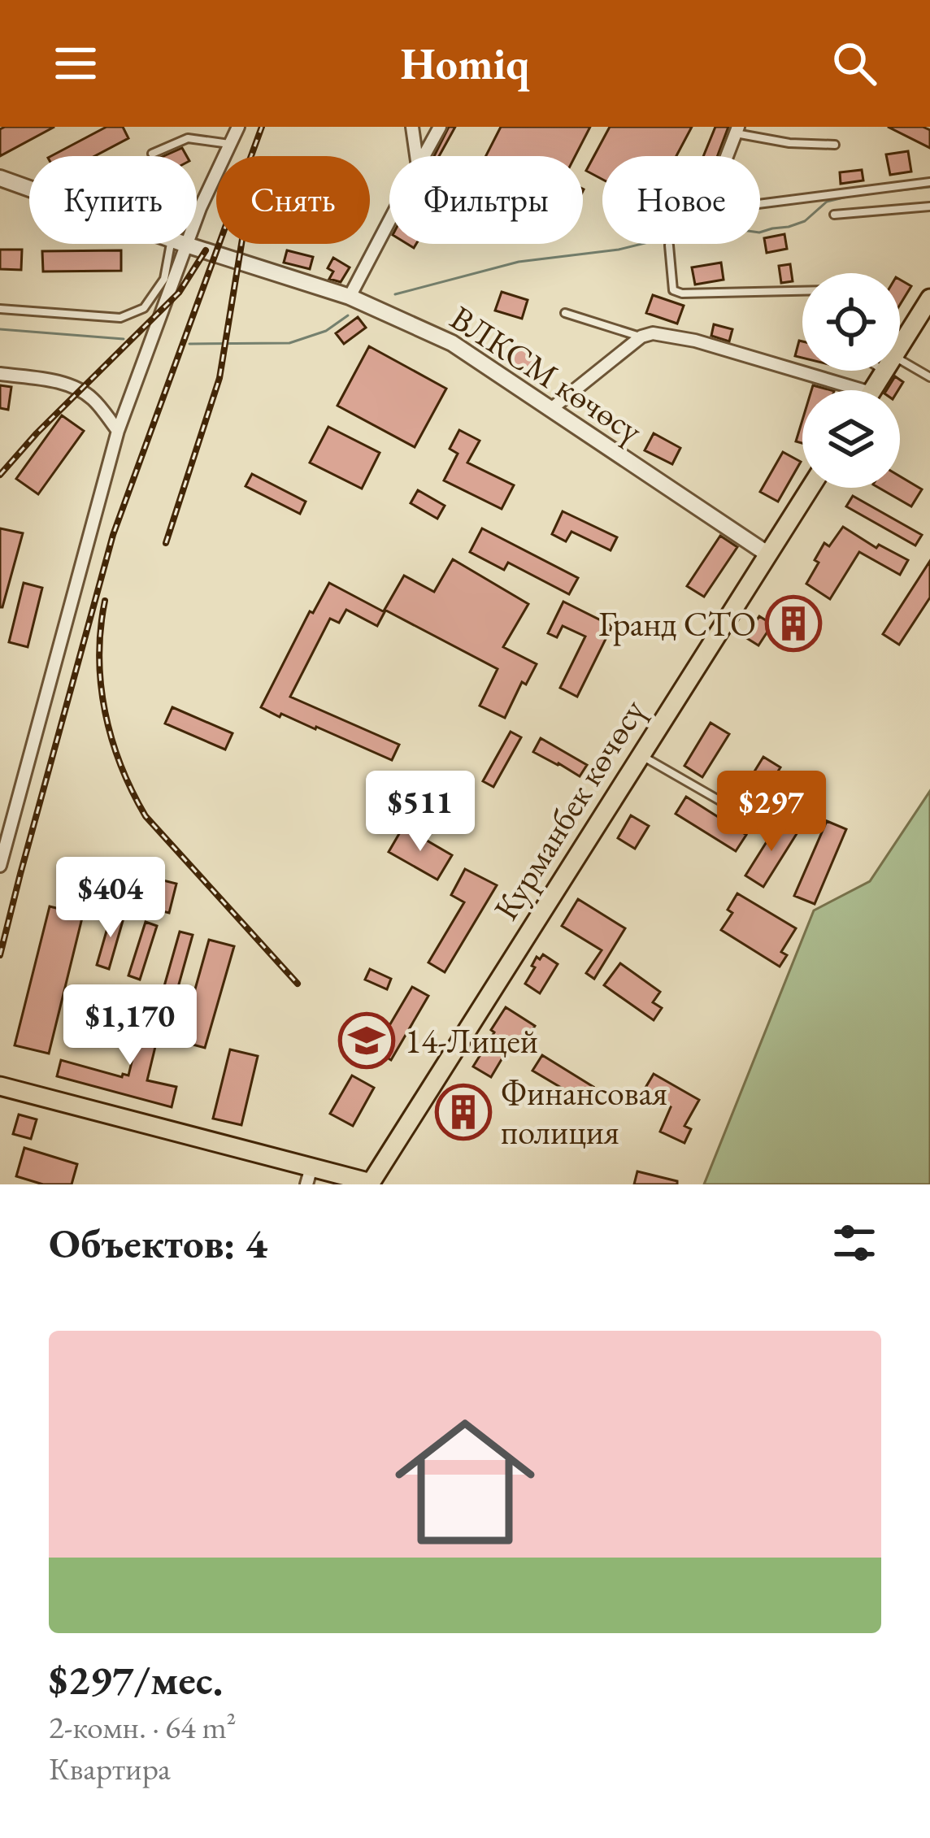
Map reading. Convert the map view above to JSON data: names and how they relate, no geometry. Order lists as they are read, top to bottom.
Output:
{
  "streets": {
    "main road": ["Курманбек көчөсү"],
    "street": ["ВЛКСМ көчөсү"]
  },
  "crossings": [
    ["ВЛКСМ көчөсү", "Курманбек көчөсү"]
  ],
  "places": {
    "building": ["Гранд СТО", "Финансовая полиция"],
    "school or university": ["14-Лицей"]
  },
  "page": {
    "header": "Homiq",
    "chip": [
      "Купить",
      "Снять",
      "Фильтры",
      "Новое"
    ],
    "price": [
      "$511",
      "$297",
      "$404",
      "$1,170"
    ],
    "heading": "Объектов: 4",
    "list": [
      {
        "name": "$297/мес.",
        "note": "2-комн. · 64 m² · Квартира"
      }
    ]
  }
}
